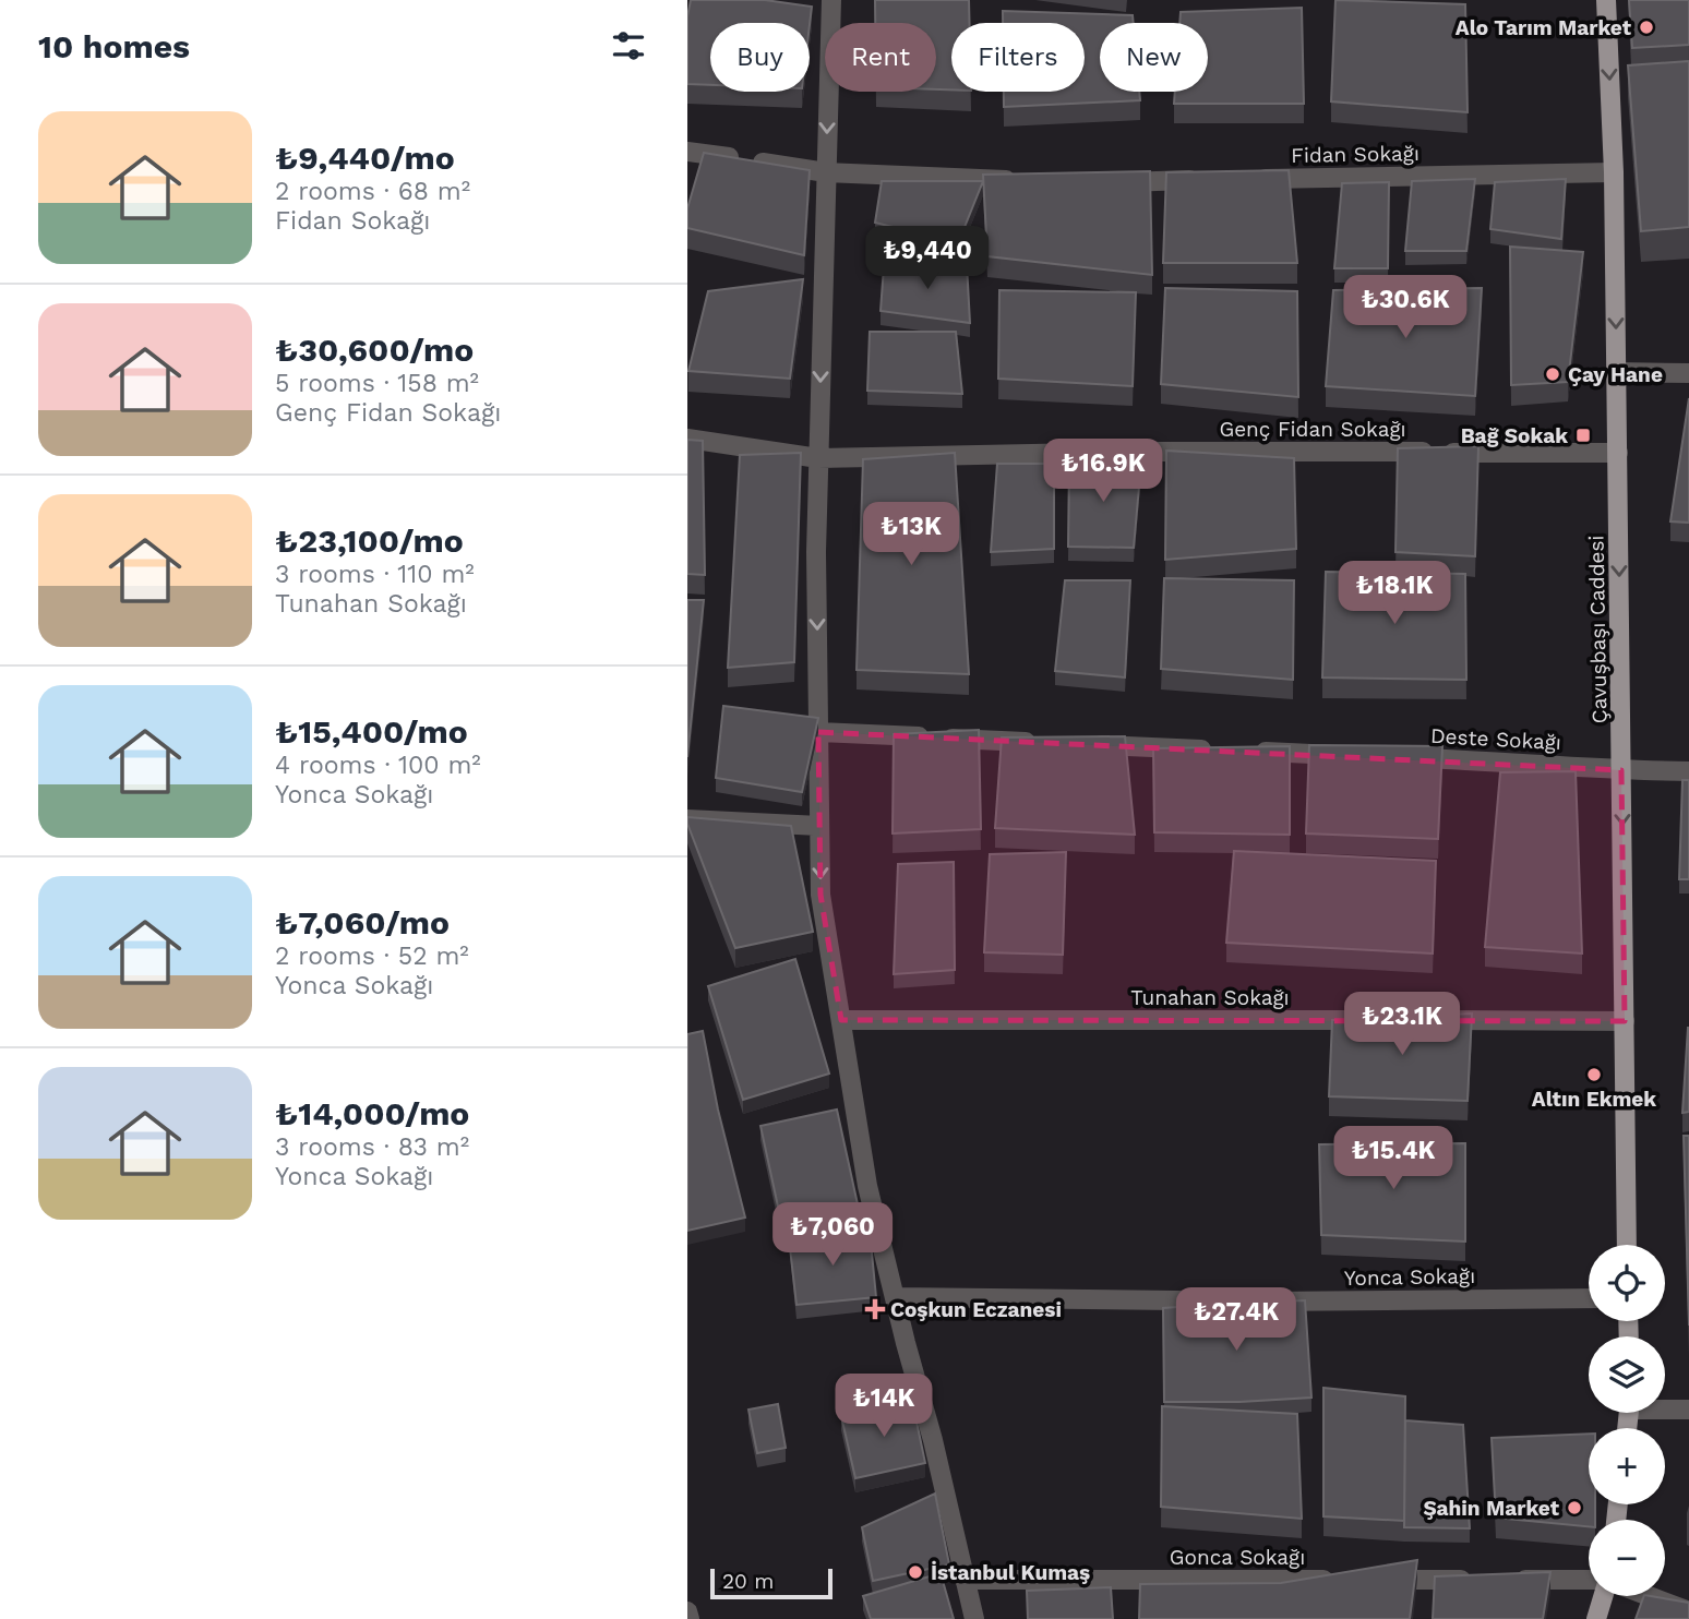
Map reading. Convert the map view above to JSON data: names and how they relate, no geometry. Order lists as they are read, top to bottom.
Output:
{
  "streets": {
    "main road": ["Çavuşbaşı Caddesi"],
    "street": [
      "Fidan Sokağı",
      "Genç Fidan Sokağı",
      "Deste Sokağı",
      "Tunahan Sokağı",
      "Yonca Sokağı",
      "Gonca Sokağı"
    ]
  },
  "crossings": [
    ["Fidan Sokağı", "Çavuşbaşı Caddesi"],
    ["Genç Fidan Sokağı", "Çavuşbaşı Caddesi"],
    ["Çavuşbaşı Caddesi", "Deste Sokağı"]
  ],
  "one_way": ["Çavuşbaşı Caddesi"],
  "places": {
    "other": [
      "Alo Tarım Market",
      "Çay Hane",
      "Altın Ekmek",
      "Şahin Market",
      "İstanbul Kumaş"
    ],
    "transit": ["Bağ Sokak"],
    "health": ["Coşkun Eczanesi"]
  },
  "scale_bar": "20 m",
  "page": {
    "heading": "10 homes",
    "chip": [
      "Buy",
      "Rent",
      "Filters",
      "New"
    ],
    "list": [
      {
        "name": "₺9,440/mo",
        "note": "2 rooms · 68 m² · Fidan Sokağı"
      },
      {
        "name": "₺30,600/mo",
        "note": "5 rooms · 158 m² · Genç Fidan Sokağı"
      },
      {
        "name": "₺23,100/mo",
        "note": "3 rooms · 110 m² · Tunahan Sokağı"
      },
      {
        "name": "₺15,400/mo",
        "note": "4 rooms · 100 m² · Yonca Sokağı"
      },
      {
        "name": "₺7,060/mo",
        "note": "2 rooms · 52 m² · Yonca Sokağı"
      },
      {
        "name": "₺14,000/mo",
        "note": "3 rooms · 83 m² · Yonca Sokağı"
      }
    ],
    "price": [
      "₺9,440",
      "₺30.6K",
      "₺16.9K",
      "₺13K",
      "₺18.1K",
      "₺23.1K",
      "₺15.4K",
      "₺7,060",
      "₺27.4K",
      "₺14K"
    ],
    "map_buttons": ["+", "−"],
    "scale": "20 m"
  }
}
